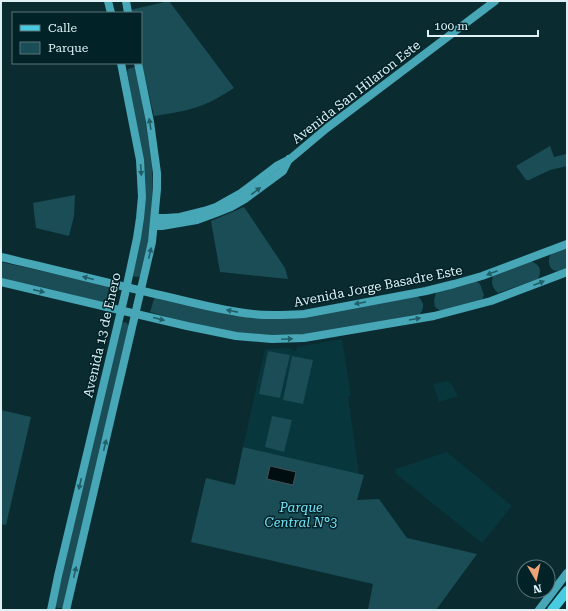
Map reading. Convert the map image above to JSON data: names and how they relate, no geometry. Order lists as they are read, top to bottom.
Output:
{
  "streets": {
    "main road": ["Avenida San Hilaron Este", "Avenida Jorge Basadre Este", "Avenida 13 de Enero"]
  },
  "crossings": [
    ["Avenida Jorge Basadre Este", "Avenida 13 de Enero"]
  ],
  "parks": ["Parque Central N°3"],
  "legend": ["Calle", "Parque"],
  "scale_bar": "100 m",
  "north": "bottom"
}
